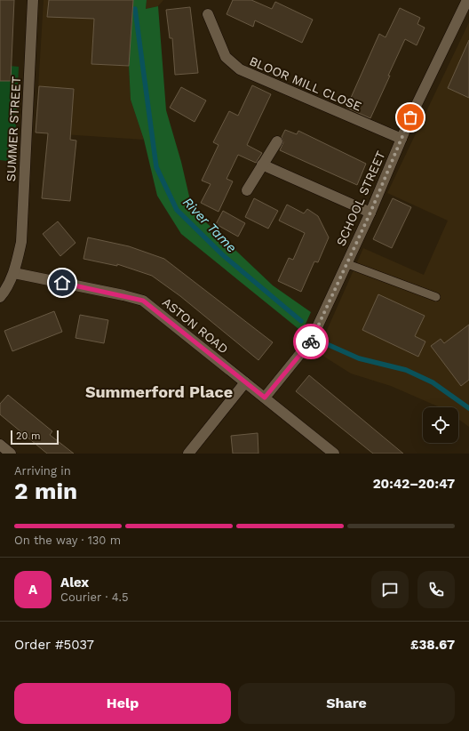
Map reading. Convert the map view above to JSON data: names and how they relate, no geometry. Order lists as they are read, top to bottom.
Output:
{
  "streets": {
    "street": [
      "BLOOR MILL CLOSE",
      "SUMMER STREET",
      "SCHOOL STREET",
      "ASTON ROAD"
    ]
  },
  "crossings": [
    ["BLOOR MILL CLOSE", "SCHOOL STREET"],
    ["SUMMER STREET", "ASTON ROAD"],
    ["SCHOOL STREET", "ASTON ROAD"]
  ],
  "districts": ["Summerford Place"],
  "water": ["River Tame"],
  "scale_bar": "20 m",
  "page": {
    "scale": "20 m",
    "heading": ["2 min", "Arriving in", "20:42–20:47"],
    "panel": [
      "Alex",
      "Courier · 4.5",
      "Order #5037",
      "£38.67"
    ],
    "bar": "On the way · 130 m",
    "round": "A",
    "buttons": ["Help", "Share"]
  }
}
